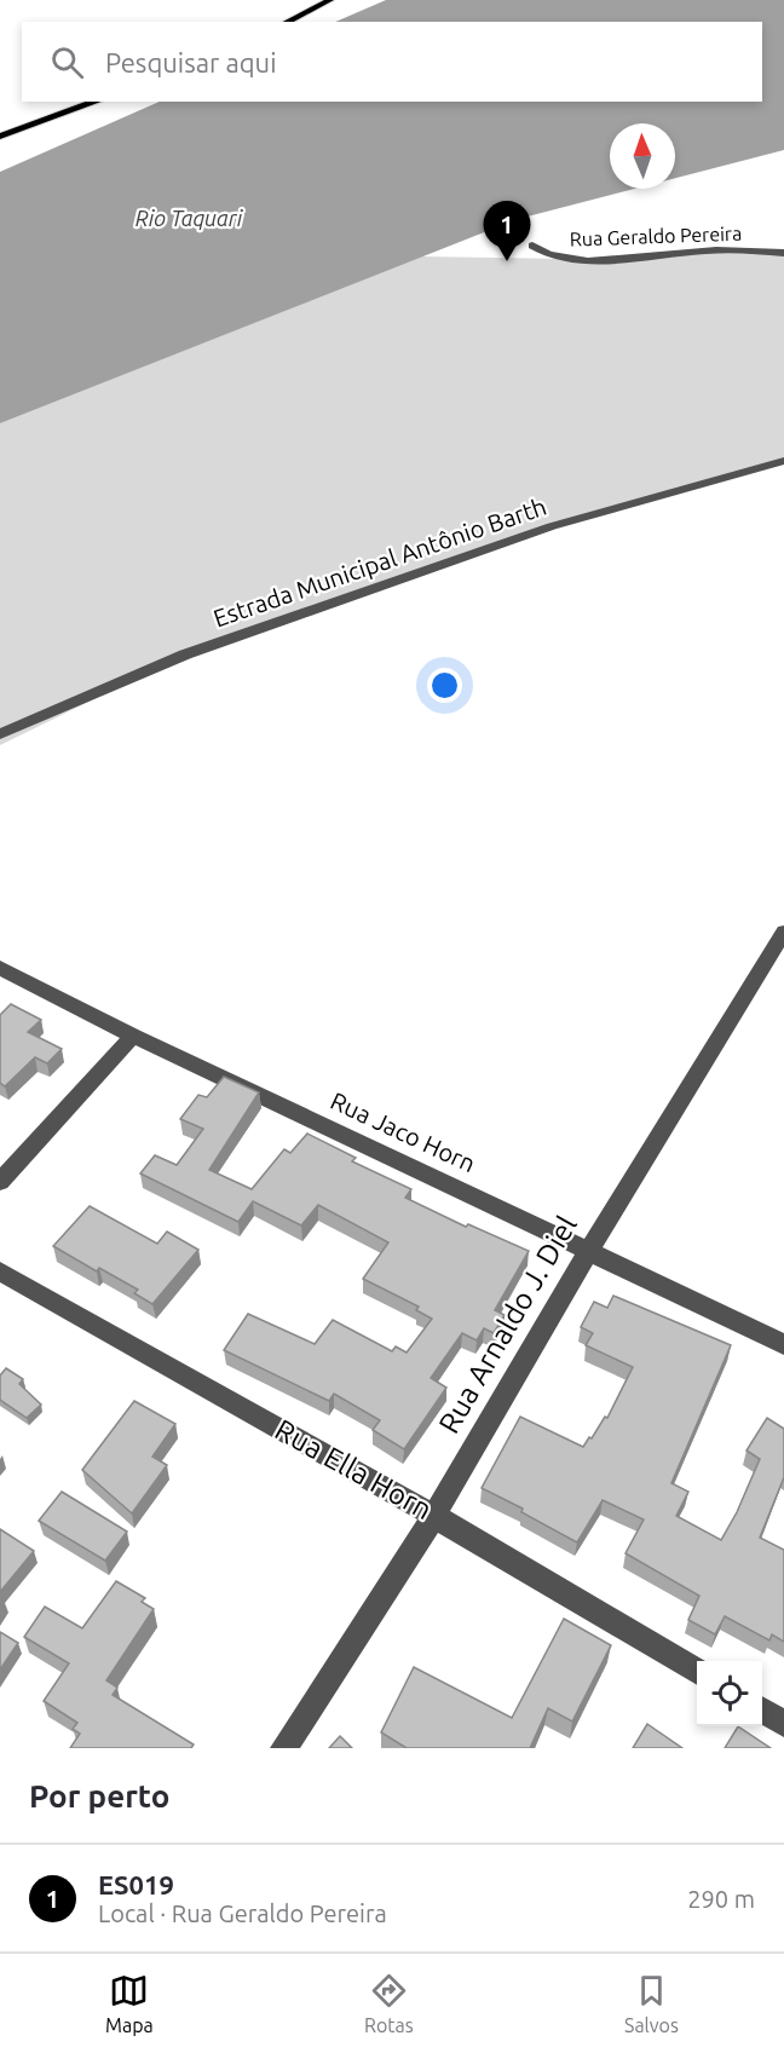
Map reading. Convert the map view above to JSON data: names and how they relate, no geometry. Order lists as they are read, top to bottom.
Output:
{
  "streets": {
    "street": [
      "Rua Geraldo Pereira",
      "Estrada Municipal Antônio Barth",
      "Rua Jaco Horn",
      "Rua Arnaldo J. Diel",
      "Rua Ella Horn"
    ]
  },
  "crossings": [
    ["Rua Jaco Horn", "Rua Arnaldo J. Diel"],
    ["Rua Arnaldo J. Diel", "Rua Ella Horn"]
  ],
  "water": ["Rio Taquari"],
  "north": "top",
  "page": {
    "search": "Pesquisar aqui",
    "pins": "1",
    "heading": "Por perto",
    "list": [
      {
        "mark": "1",
        "name": "ES019",
        "note": "Local · Rua Geraldo Pereira",
        "value": "290 m"
      }
    ],
    "nav": ["Mapa", "Rotas", "Salvos"]
  }
}
